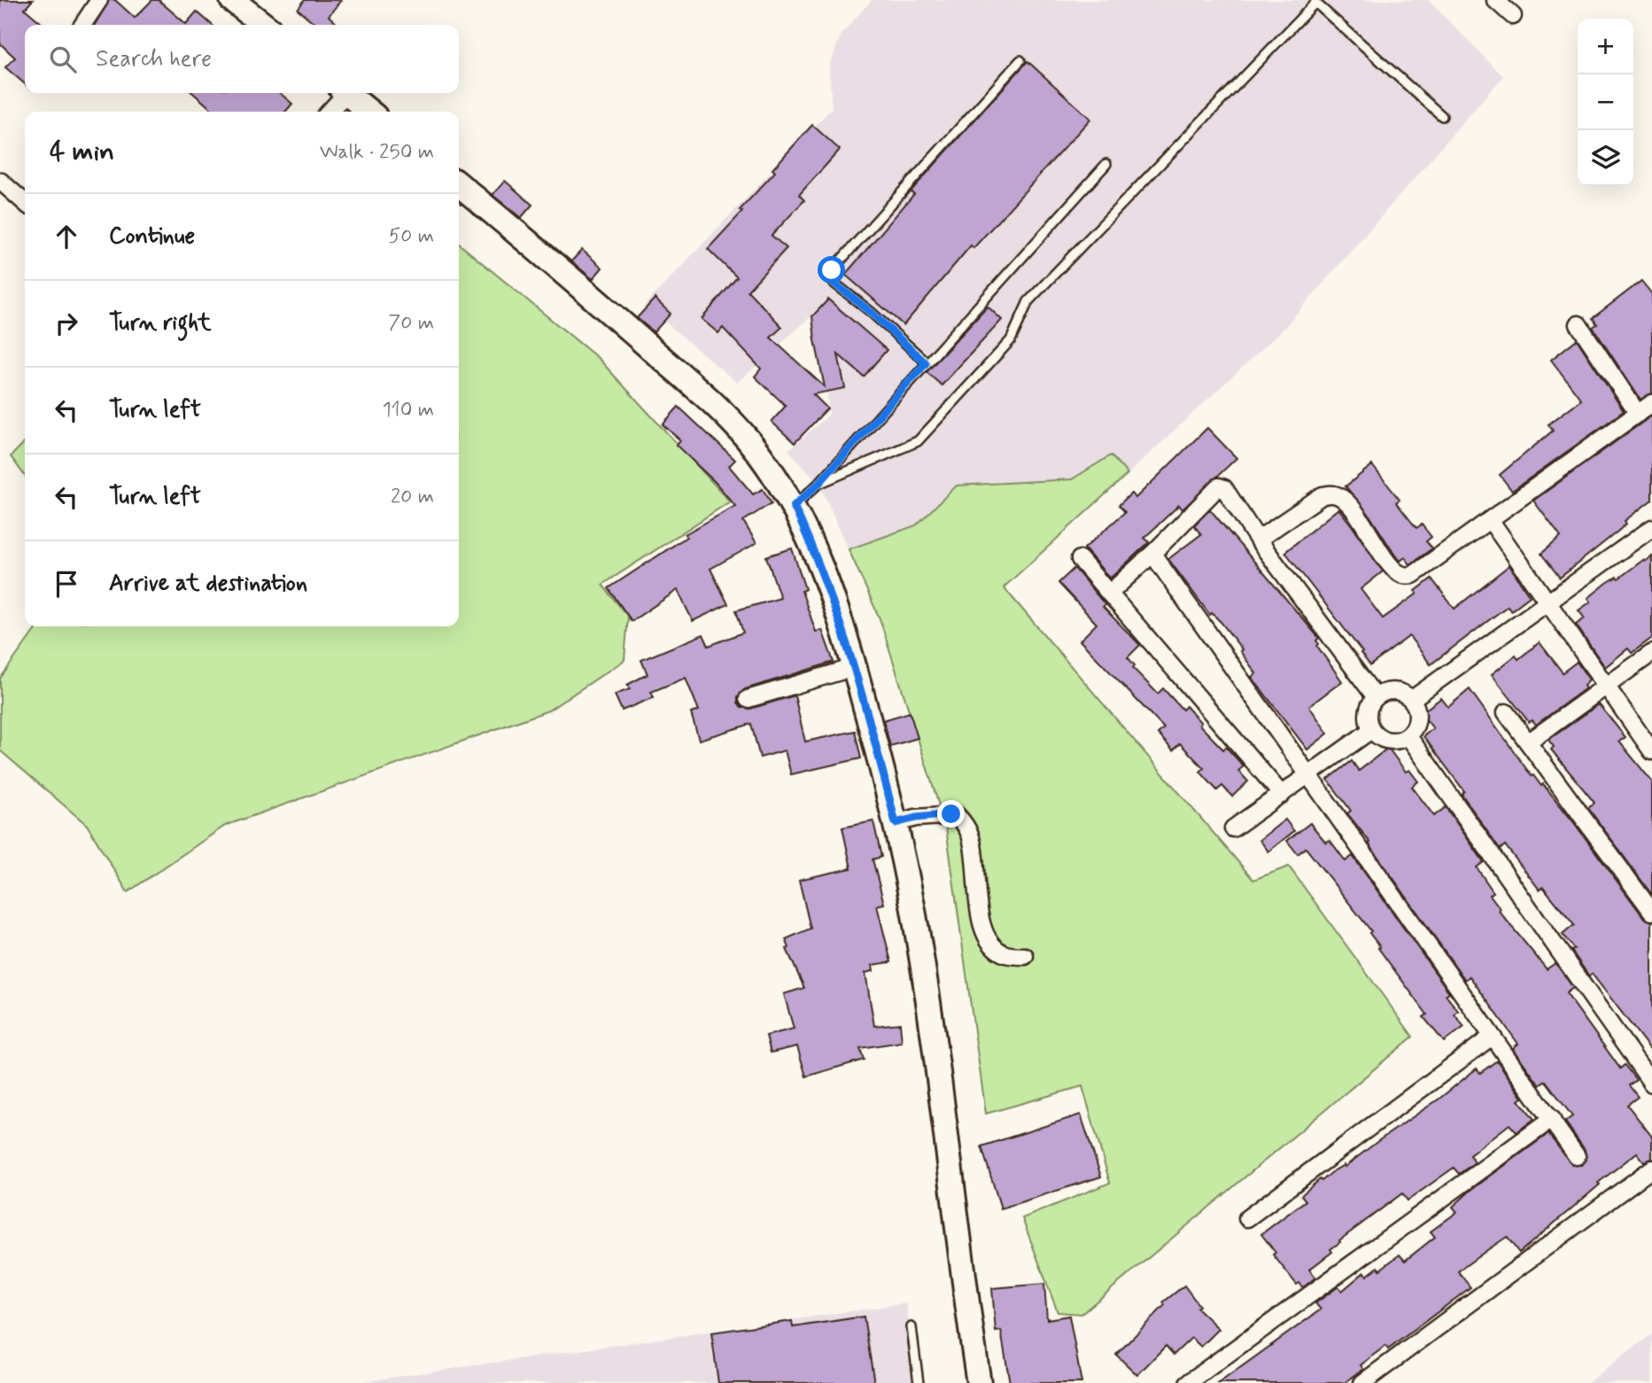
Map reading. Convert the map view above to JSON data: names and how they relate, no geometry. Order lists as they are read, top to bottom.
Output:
{
  "page": {
    "map_buttons": ["+", "−"],
    "search": "Search here",
    "heading": ["4 min", "Walk · 250 m"],
    "list": [
      ["Continue", "50 m"],
      ["Turn right", "70 m"],
      ["Turn left", "110 m"],
      ["Turn left", "20 m"],
      "Arrive at destination"
    ]
  }
}
